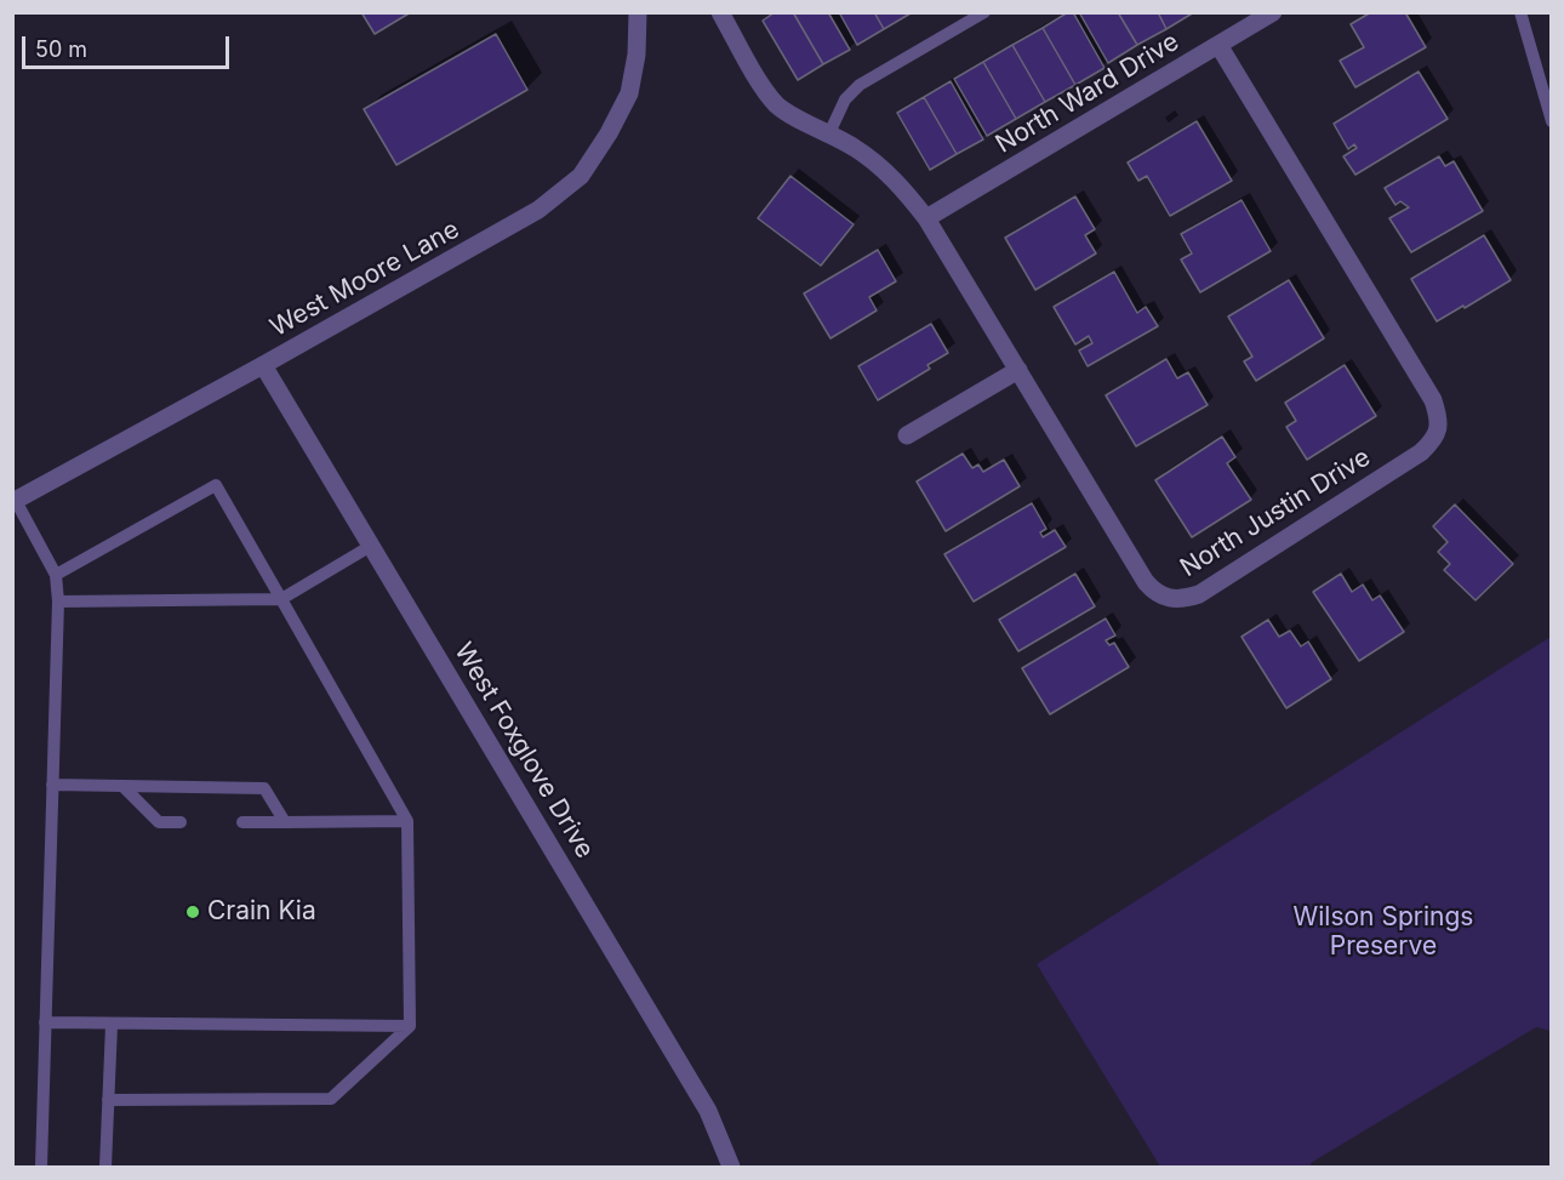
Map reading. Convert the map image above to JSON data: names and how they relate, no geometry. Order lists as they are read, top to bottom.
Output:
{
  "streets": {
    "street": [
      "North Ward Drive",
      "West Moore Lane",
      "North Justin Drive",
      "West Foxglove Drive"
    ]
  },
  "crossings": [
    ["North Ward Drive", "North Justin Drive"],
    ["West Moore Lane", "West Foxglove Drive"]
  ],
  "parks": ["Wilson Springs Preserve"],
  "places": ["Crain Kia"],
  "scale_bar": "50 m"
}
